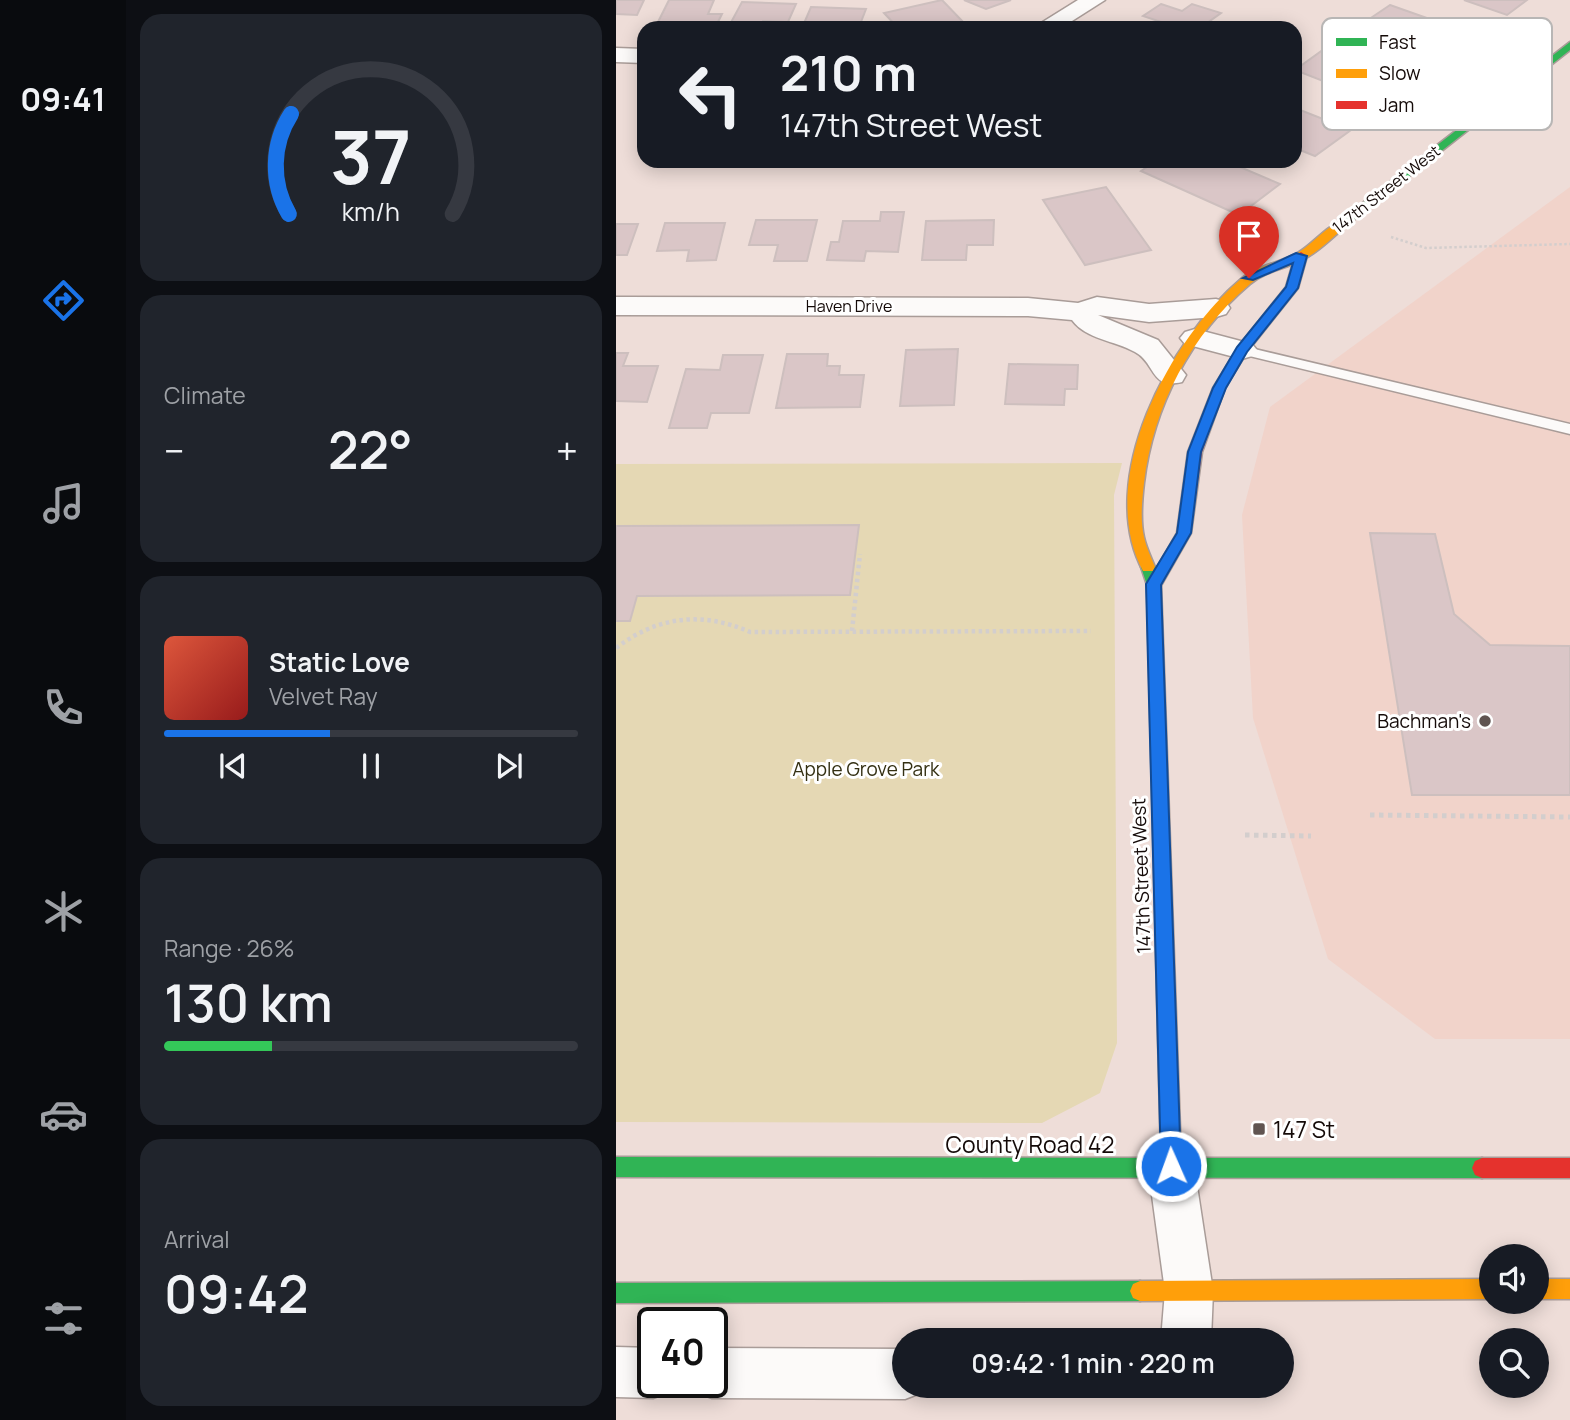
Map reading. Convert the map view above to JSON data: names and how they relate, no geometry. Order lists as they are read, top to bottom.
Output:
{
  "streets": {
    "main road": ["147th Street West", "County Road 42"],
    "street": ["Haven Drive"]
  },
  "crossings": [
    ["147th Street West", "Haven Drive"],
    ["147th Street West", "County Road 42"]
  ],
  "parks": ["Apple Grove Park"],
  "places": {
    "other": ["Bachman's"],
    "transit": ["147 St"]
  },
  "legend": ["Fast", "Slow", "Jam"],
  "page": {
    "tabs": "09:41",
    "turn": ["210 m", "147th Street West"],
    "tile": [
      "Climate",
      ["Range · 26%", "130 km"],
      ["Arrival", "09:42"]
    ],
    "heat": ["−", "22°", "+"],
    "song": ["Static Love", "Velvet Ray"],
    "limit": "40",
    "trip": "09:42 · 1 min · 220 m",
    "gauge": ["37", "km/h"]
  }
}
